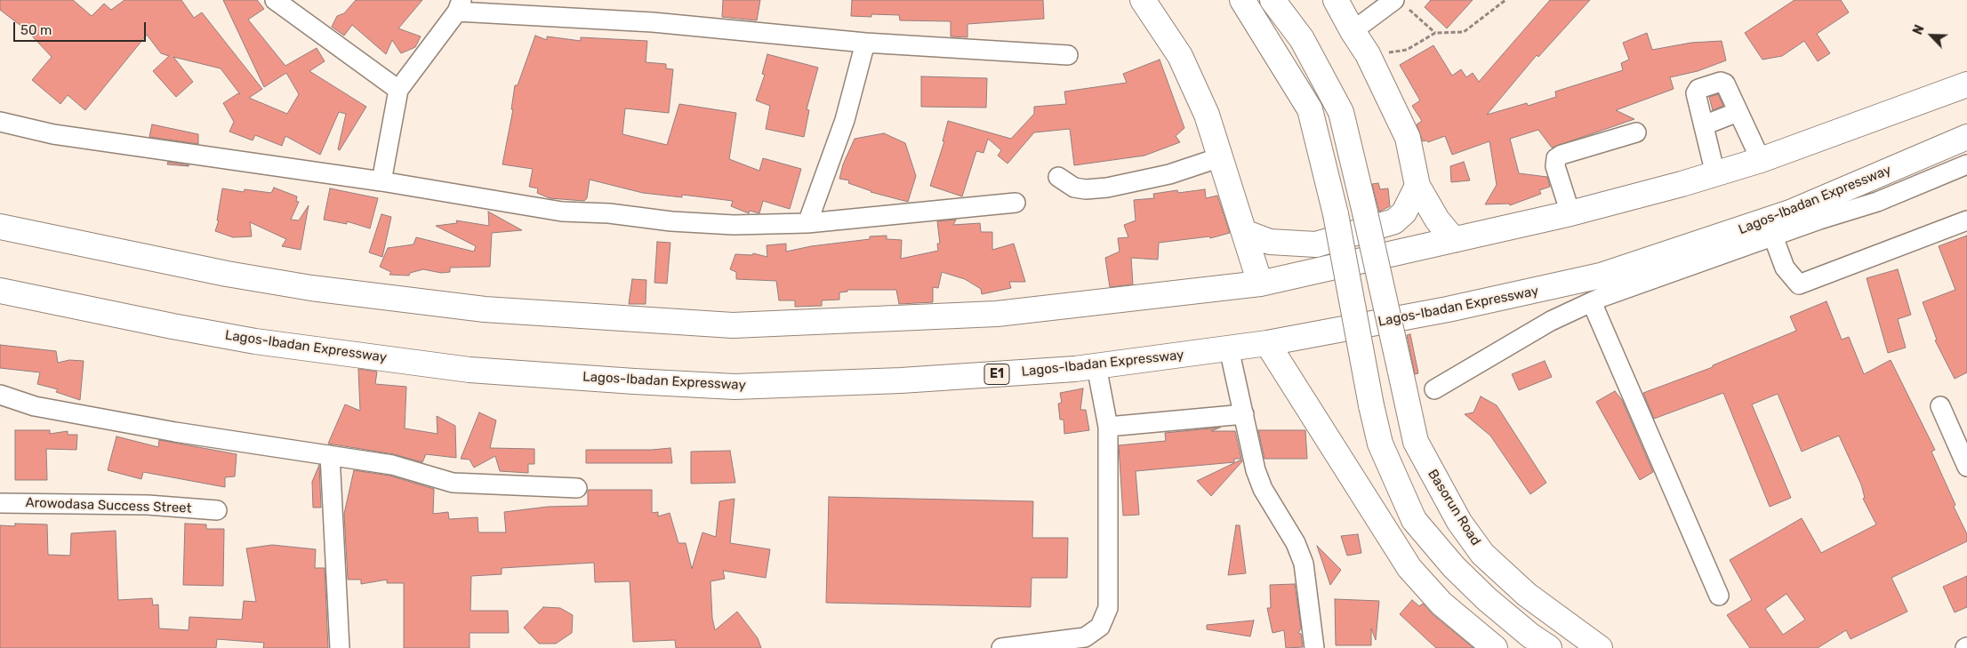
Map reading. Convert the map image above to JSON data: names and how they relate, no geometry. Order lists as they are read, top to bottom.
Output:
{
  "streets": {
    "main road": ["Lagos-Ibadan Expressway", "E1", "Basorun Road"],
    "street": ["Arowodasa Success Street"]
  },
  "scale_bar": "50 m",
  "north": "top left"
}
